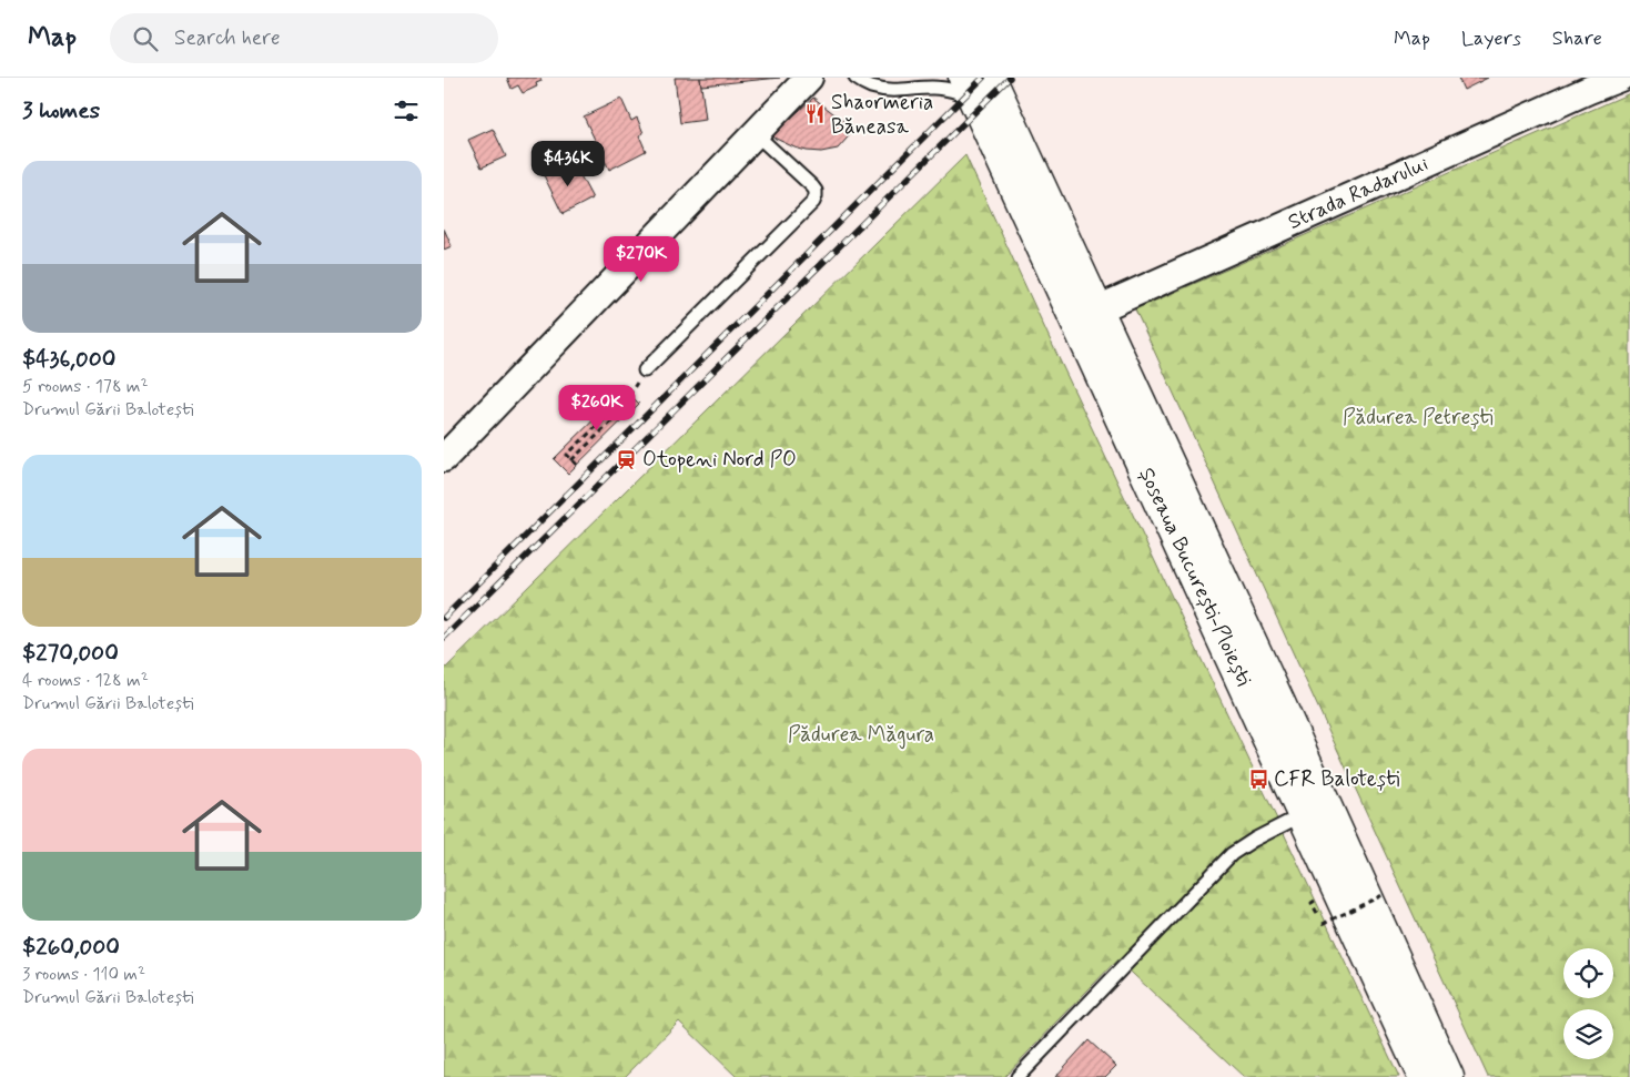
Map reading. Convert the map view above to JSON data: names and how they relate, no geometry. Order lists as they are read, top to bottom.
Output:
{
  "streets": {
    "highway": ["Șoseaua București-Ploiești"],
    "street": ["Strada Radarului"]
  },
  "crossings": [
    ["Strada Radarului", "Șoseaua București-Ploiești"]
  ],
  "parks": ["Pădurea Petrești", "Pădurea Măgura"],
  "places": {
    "restaurant": ["Shaormeria Băneasa"],
    "station": ["Otopeni Nord PO"],
    "bus stop": ["CFR Balotești"]
  },
  "page": {
    "header": "Map",
    "search": "Search here",
    "nav": ["Map", "Layers", "Share"],
    "heading": "3 homes",
    "price": ["$436K", "$270K", "$260K"],
    "list": [
      {
        "name": "$436,000",
        "note": "5 rooms · 178 m² · Drumul Gării Balotești"
      },
      {
        "name": "$270,000",
        "note": "4 rooms · 128 m² · Drumul Gării Balotești"
      },
      {
        "name": "$260,000",
        "note": "3 rooms · 110 m² · Drumul Gării Balotești"
      }
    ]
  }
}
